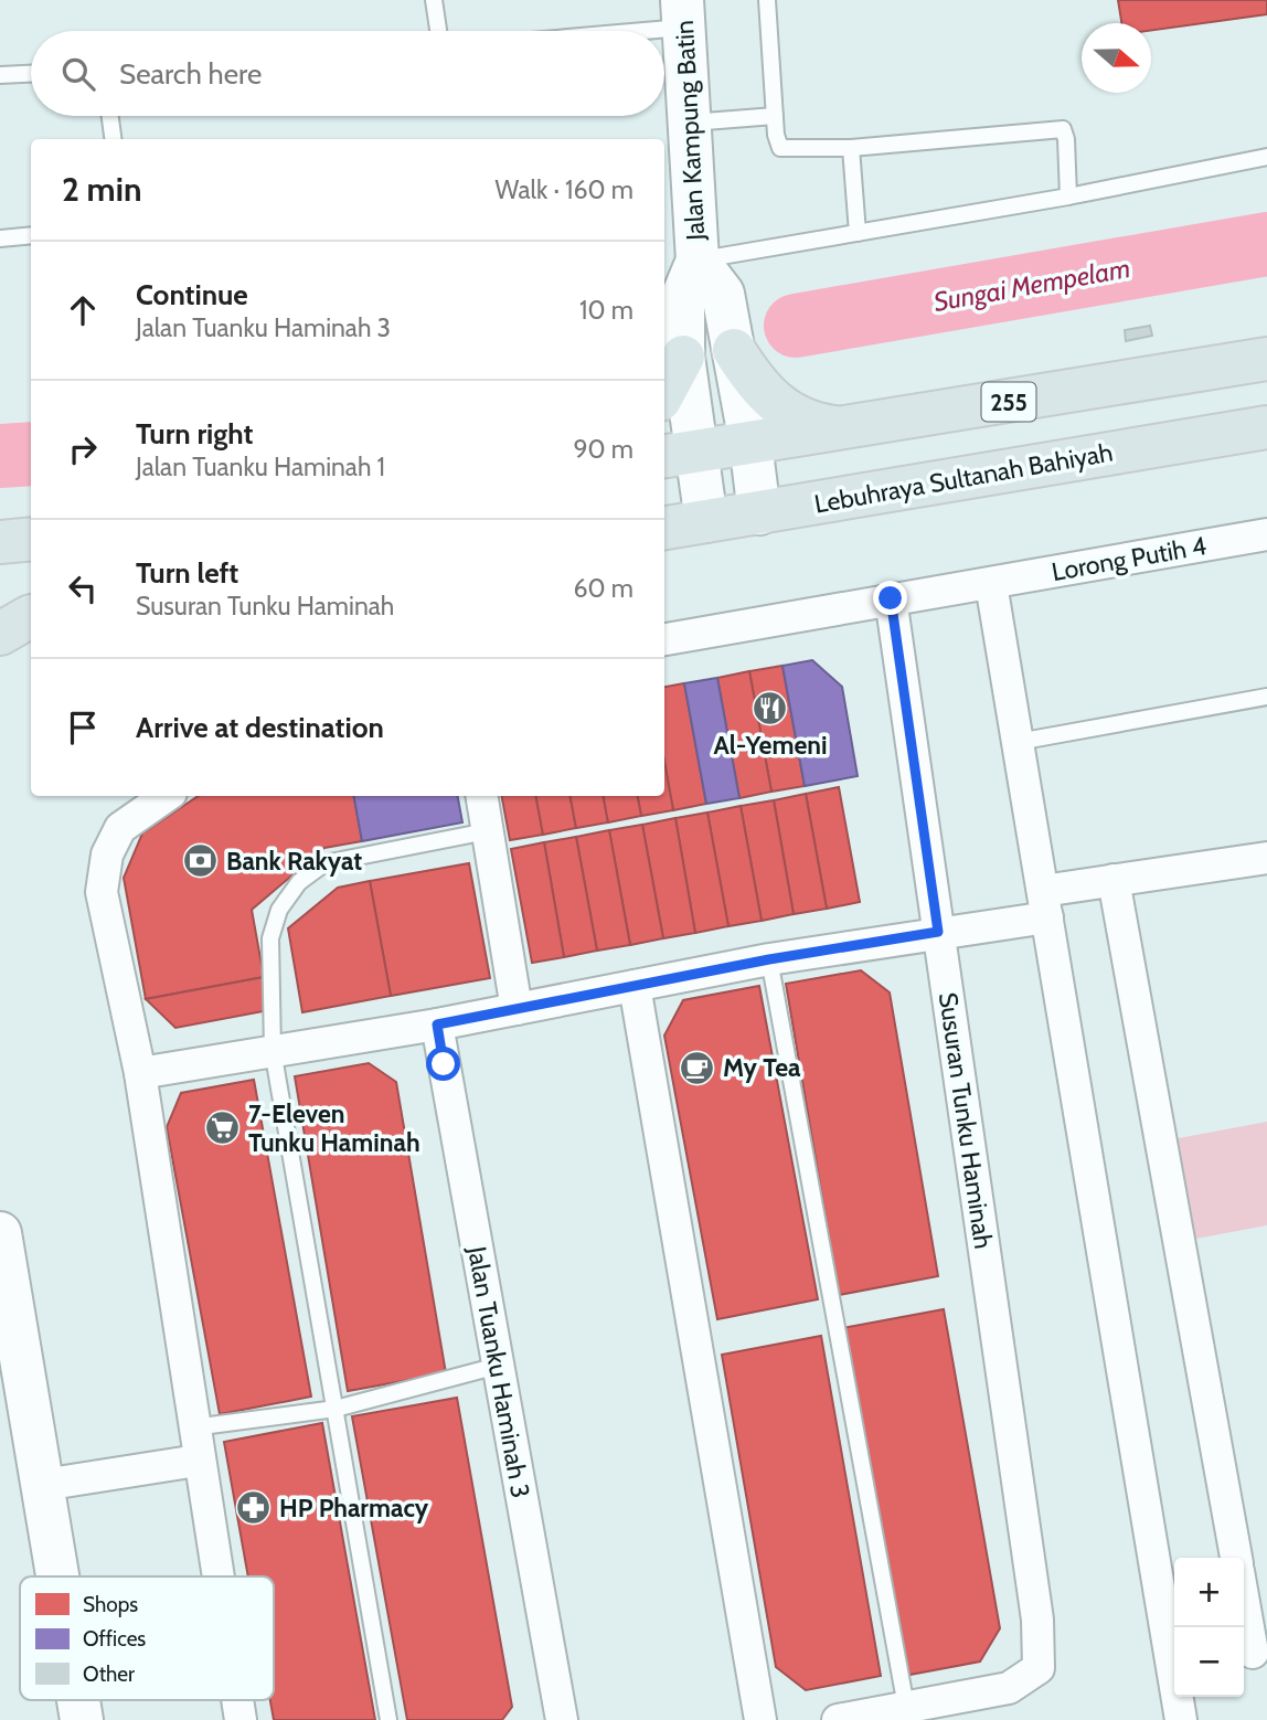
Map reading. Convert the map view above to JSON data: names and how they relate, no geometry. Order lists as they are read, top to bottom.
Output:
{
  "streets": {
    "main road": ["255", "Lebuhraya Sultanah Bahiyah"],
    "street": [
      "Jalan Kampung Batin",
      "Lorong Putih 4",
      "Susuran Tunku Haminah",
      "Jalan Tuanku Haminah 3"
    ]
  },
  "crossings": [
    ["Jalan Kampung Batin", "255"],
    ["Jalan Kampung Batin", "Lebuhraya Sultanah Bahiyah"],
    ["Lorong Putih 4", "Susuran Tunku Haminah"]
  ],
  "water": ["Sungai Mempelam"],
  "places": {
    "restaurant": ["Al-Yemeni"],
    "bank": ["Bank Rakyat"],
    "cafe": ["My Tea"],
    "supermarket": ["7-Eleven Tunku Haminah"],
    "pharmacy": ["HP Pharmacy"]
  },
  "legend": ["Shops", "Offices", "Other"],
  "north": "right",
  "page": {
    "search": "Search here",
    "heading": ["2 min", "Walk · 160 m"],
    "list": [
      ["Continue", "Jalan Tuanku Haminah 3", "10 m"],
      ["Turn right", "Jalan Tuanku Haminah 1", "90 m"],
      ["Turn left", "Susuran Tunku Haminah", "60 m"],
      "Arrive at destination"
    ],
    "map_buttons": ["+", "−"]
  }
}
